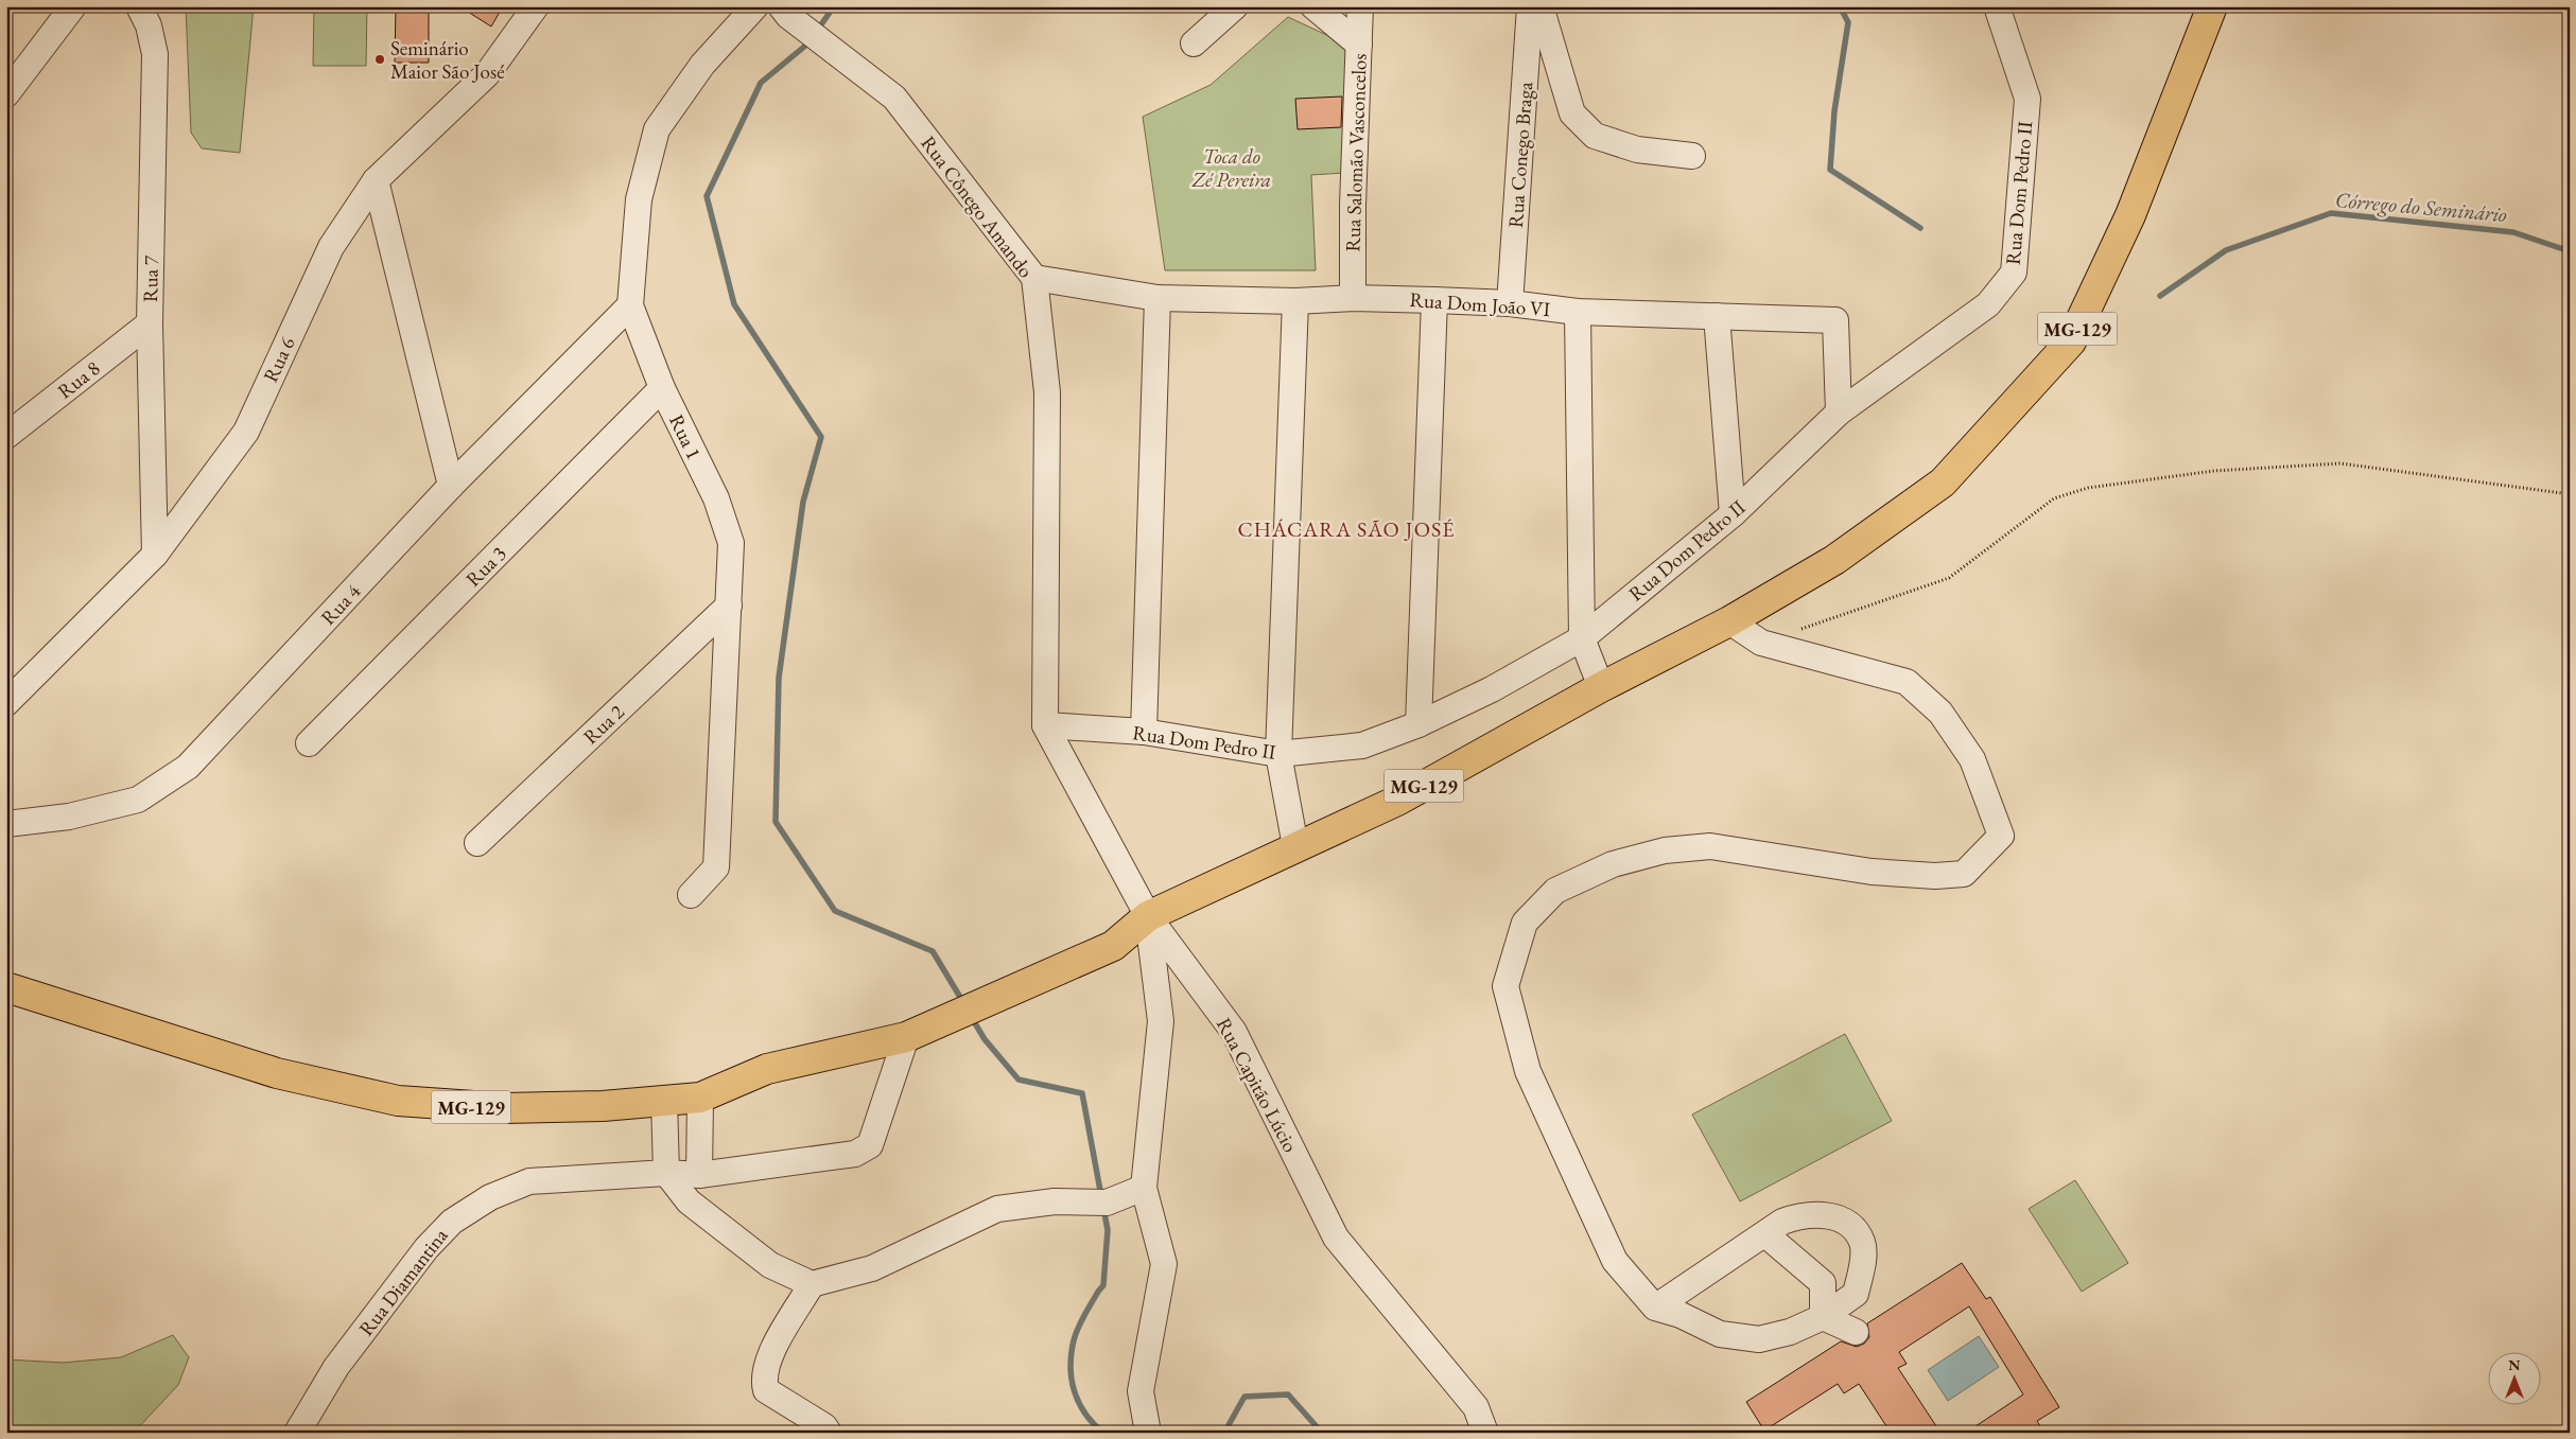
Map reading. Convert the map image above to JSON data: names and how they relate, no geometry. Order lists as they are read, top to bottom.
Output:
{
  "streets": {
    "main road": ["MG-129"],
    "street": [
      "Rua Salomão Vasconcelos",
      "Rua Conego Braga",
      "Rua Dom Pedro II",
      "Rua Cônego Amando",
      "Rua 7",
      "Rua Dom João VI",
      "Rua 6",
      "Rua 8",
      "Rua 1",
      "Rua 3",
      "Rua 4",
      "Rua 2",
      "Rua Capitão Lúcio",
      "Rua Diamantina"
    ]
  },
  "crossings": [
    ["Rua Salomão Vasconcelos", "Rua Dom João VI"],
    ["Rua Conego Braga", "Rua Dom João VI"],
    ["Rua Dom Pedro II", "Rua Cônego Amando"],
    ["Rua Dom Pedro II", "Rua Dom João VI"],
    ["Rua Dom Pedro II", "Rua Capitão Lúcio"],
    ["Rua Cônego Amando", "Rua Dom João VI"],
    ["Rua Cônego Amando", "Rua Capitão Lúcio"],
    ["Rua 7", "Rua 6"],
    ["Rua 7", "Rua 8"],
    ["MG-129", "Rua Capitão Lúcio"],
    ["MG-129", "Rua Diamantina"],
    ["Rua 1", "Rua 3"],
    ["Rua 1", "Rua 4"],
    ["Rua 1", "Rua 2"]
  ],
  "districts": ["CHÁCARA SÃO JOSÉ"],
  "water": ["Córrego do Seminário"],
  "parks": ["Toca do Zé Pereira"],
  "places": ["Seminário Maior São José"],
  "north": "top"
}
